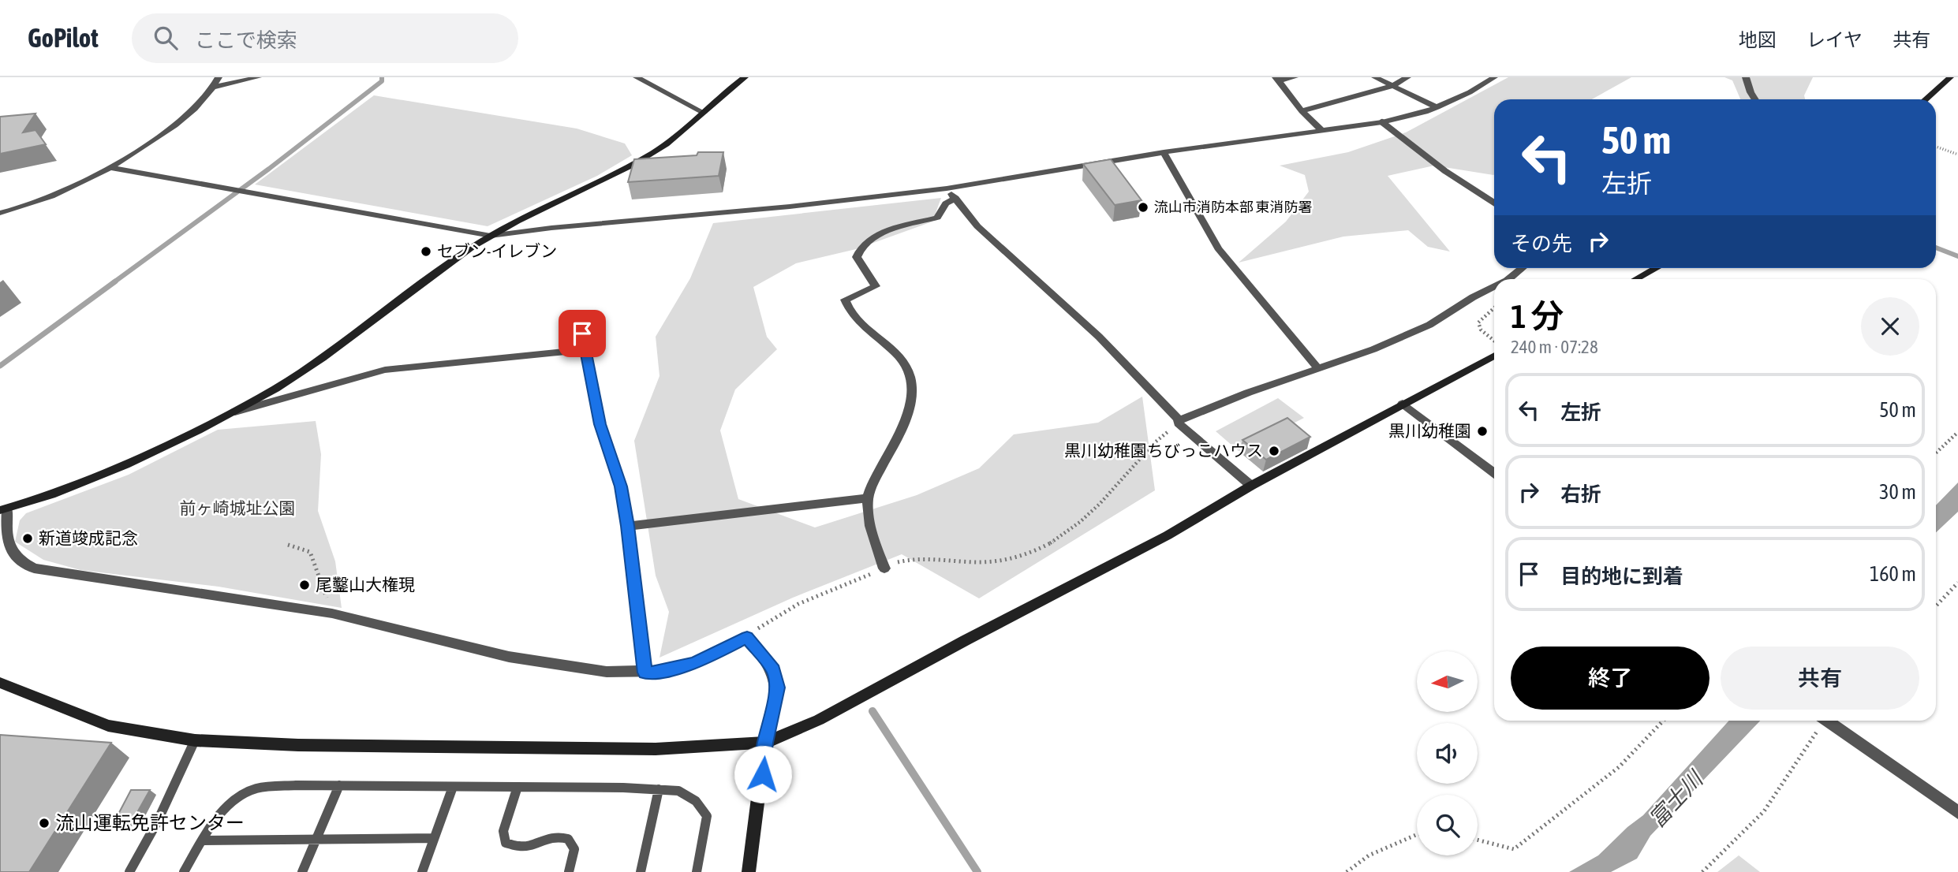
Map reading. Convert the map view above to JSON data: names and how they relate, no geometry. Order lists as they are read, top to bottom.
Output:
{
  "water": ["富士川"],
  "parks": ["前ヶ崎城址公園"],
  "places": [
    "流山市消防本部 東消防署",
    "セブン-イレブン",
    "黒川幼稚園",
    "黒川幼稚園ちびっこハウス",
    "新道竣成記念",
    "尾鑿山大権現",
    "流山運転免許センター"
  ],
  "north": "left",
  "page": {
    "header": "GoPilot",
    "search": "ここで検索",
    "nav": ["地図", "レイヤ", "共有"],
    "turn": ["50 m", "左折"],
    "then": "その先",
    "heading": ["1 分", "240 m · 07:28"],
    "list": [
      {
        "name": "左折",
        "value": "50 m"
      },
      {
        "name": "右折",
        "value": "30 m"
      },
      {
        "name": "目的地に到着",
        "value": "160 m"
      }
    ],
    "buttons": ["終了", "共有"]
  }
}
